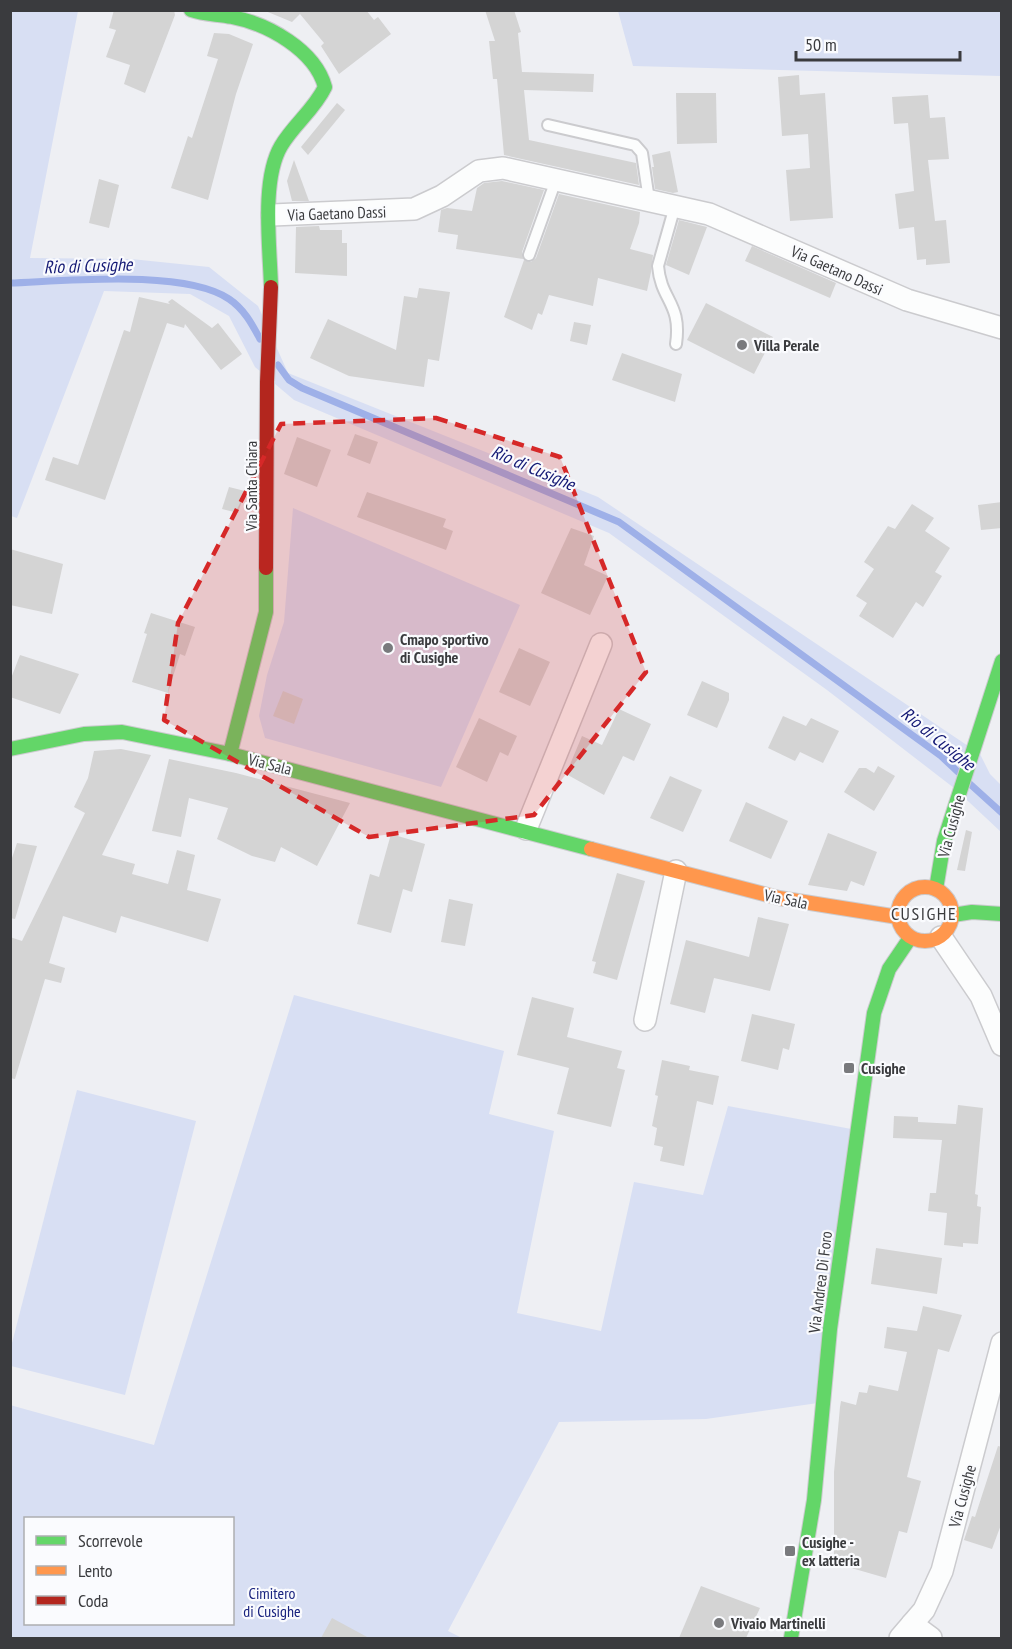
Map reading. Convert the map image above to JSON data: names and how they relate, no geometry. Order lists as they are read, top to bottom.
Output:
{
  "streets": {
    "street": [
      "Via Gaetano Dassi",
      "Via Santa Chiara",
      "Via Sala",
      "Via Cusighe",
      "Via Andrea Di Foro"
    ]
  },
  "crossings": [
    ["Via Gaetano Dassi", "Via Santa Chiara"],
    ["Via Santa Chiara", "Via Sala"],
    ["Via Sala", "Via Cusighe"],
    ["Via Sala", "Via Andrea Di Foro"],
    ["Via Cusighe", "Via Andrea Di Foro"]
  ],
  "districts": ["CUSIGHE"],
  "water": ["Rio di Cusighe"],
  "parks": ["Cimitero di Cusighe"],
  "places": {
    "other": ["Villa Perale", "Cmapo sportivo di Cusighe", "Vivaio Martinelli"],
    "transit": ["Cusighe", "Cusighe - ex latteria"]
  },
  "legend": ["Scorrevole", "Lento", "Coda"],
  "scale_bar": "50 m"
}
